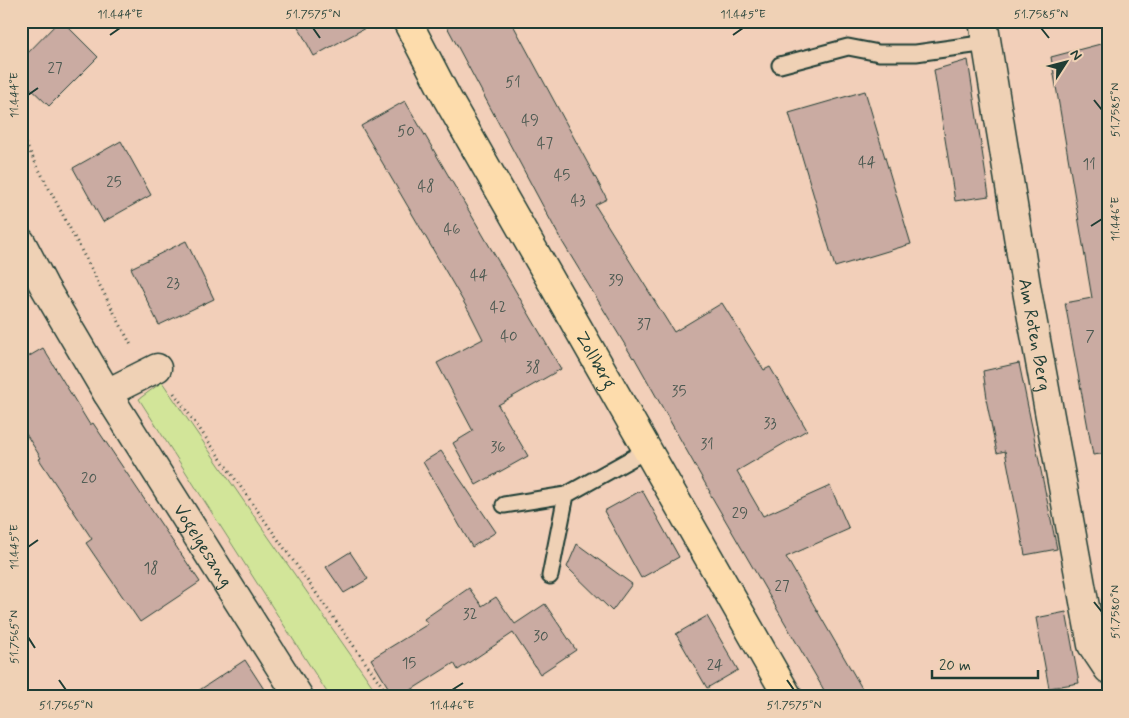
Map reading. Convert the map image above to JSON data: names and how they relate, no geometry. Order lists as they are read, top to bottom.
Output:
{
  "streets": {
    "main road": ["Zollberg"],
    "street": ["Am Roten Berg", "Vogelgesang"]
  },
  "house_numbers": [
    "27",
    "51",
    "49",
    "50",
    "47",
    "44",
    "11",
    "45",
    "25",
    "48",
    "43",
    "46",
    "44",
    "39",
    "23",
    "42",
    "37",
    "40",
    "7",
    "38",
    "35",
    "33",
    "31",
    "36",
    "20",
    "29",
    "18",
    "27",
    "32",
    "30",
    "15",
    "24"
  ],
  "scale_bar": "20 m",
  "north": "top right",
  "coordinates": [
    "11.444°E",
    "51.7575°N",
    "11.445°E",
    "51.7585°N",
    "11.446°E",
    "51.7580°N",
    "51.7565°N"
  ]
}
